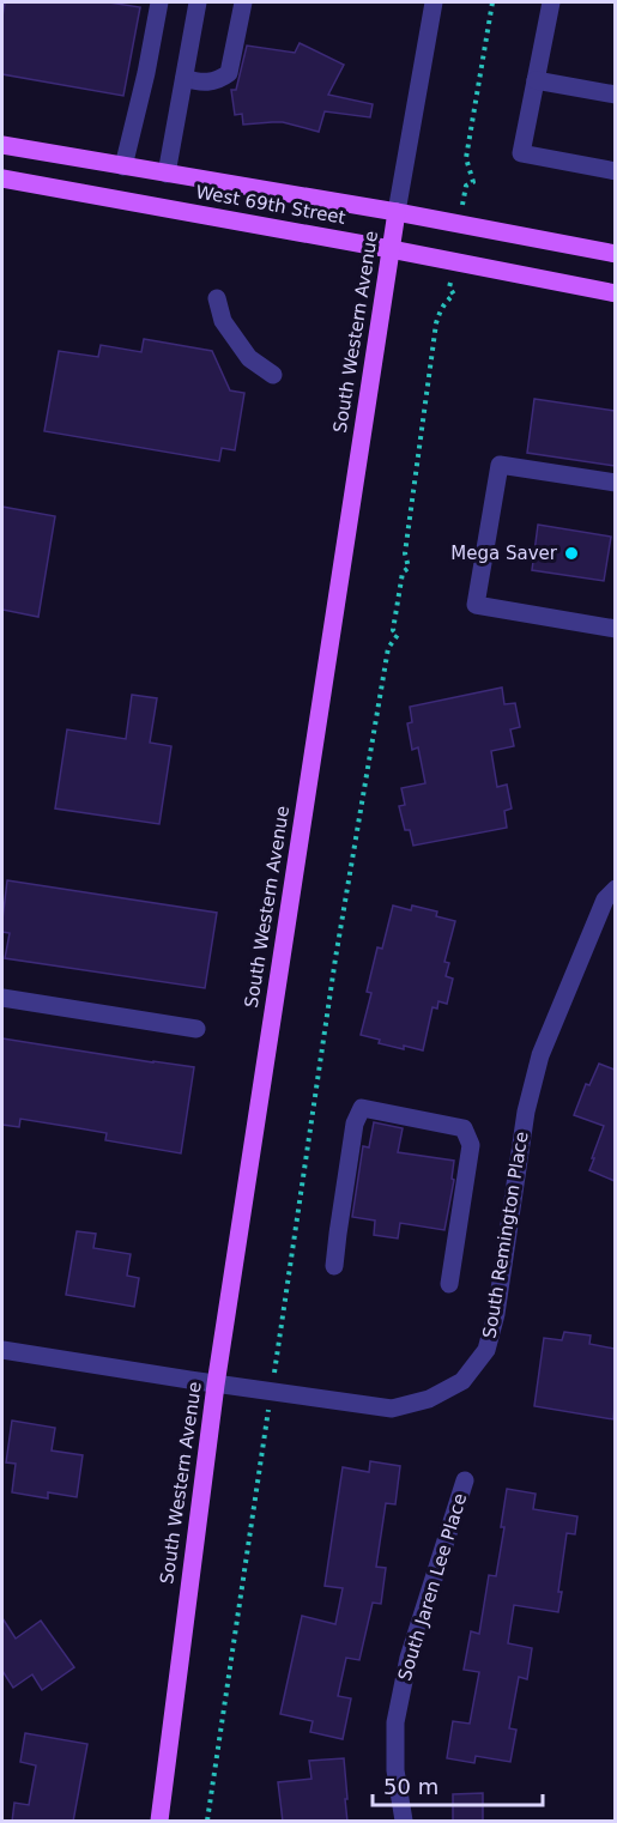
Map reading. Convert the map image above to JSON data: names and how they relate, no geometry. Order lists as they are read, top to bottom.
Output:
{
  "streets": {
    "main road": ["West 69th Street", "South Western Avenue"],
    "street": ["South Remington Place", "South Jaren Lee Place"]
  },
  "crossings": [
    ["West 69th Street", "South Western Avenue"],
    ["South Western Avenue", "South Remington Place"]
  ],
  "places": ["Mega Saver"],
  "scale_bar": "50 m"
}
